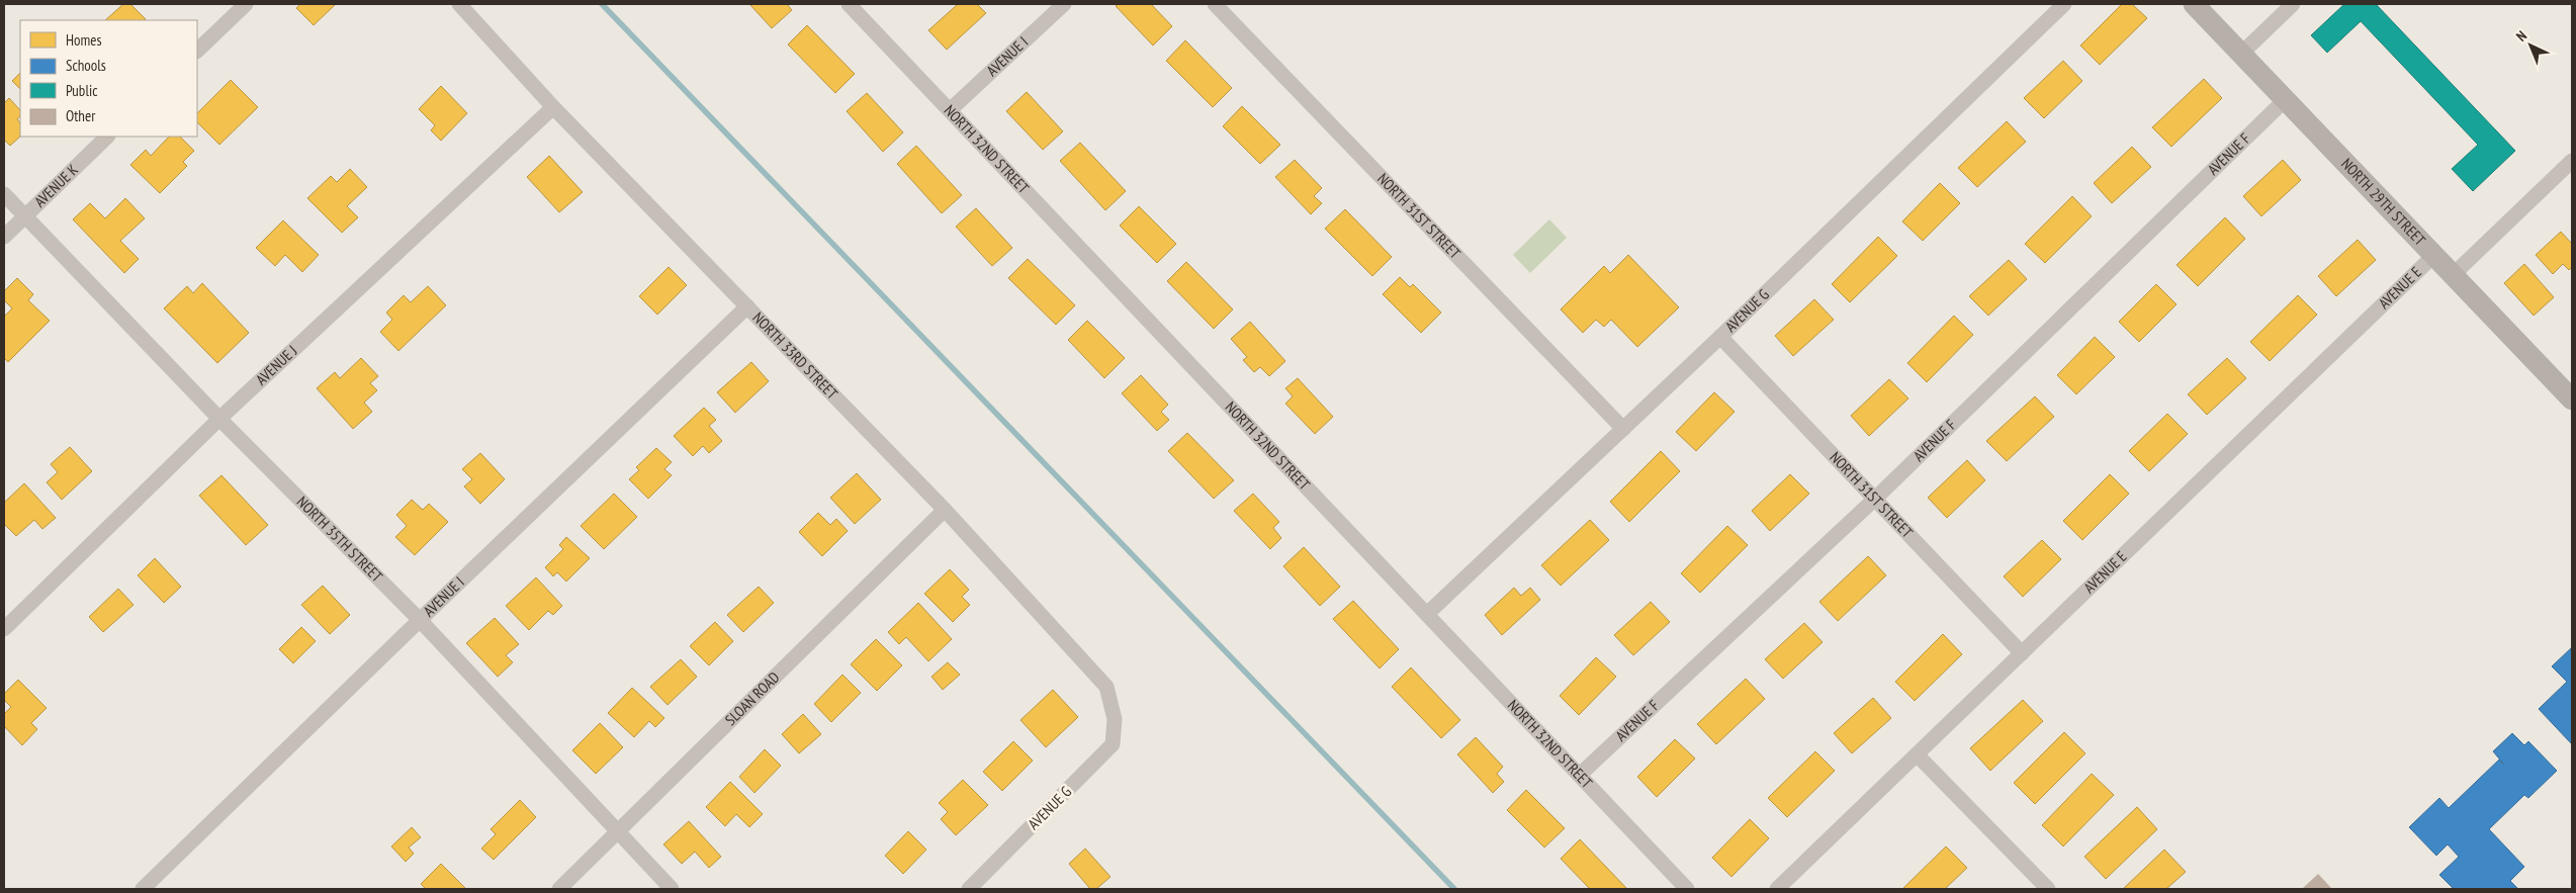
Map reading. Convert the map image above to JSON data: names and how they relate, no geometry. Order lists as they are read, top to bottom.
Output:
{
  "streets": {
    "street": [
      "AVENUE I",
      "NORTH 32ND STREET",
      "AVENUE F",
      "AVENUE K",
      "NORTH 29TH STREET",
      "NORTH 31ST STREET",
      "AVENUE E",
      "AVENUE G",
      "NORTH 33RD STREET",
      "AVENUE J",
      "NORTH 35TH STREET",
      "SLOAN ROAD"
    ]
  },
  "crossings": [
    ["AVENUE I", "NORTH 32ND STREET"],
    ["AVENUE I", "NORTH 33RD STREET"],
    ["AVENUE I", "NORTH 35TH STREET"],
    ["NORTH 32ND STREET", "AVENUE F"],
    ["NORTH 32ND STREET", "AVENUE G"],
    ["AVENUE F", "NORTH 29TH STREET"],
    ["AVENUE F", "NORTH 31ST STREET"],
    ["AVENUE K", "NORTH 35TH STREET"],
    ["NORTH 29TH STREET", "AVENUE E"],
    ["NORTH 31ST STREET", "AVENUE E"],
    ["NORTH 31ST STREET", "AVENUE G"],
    ["AVENUE G", "NORTH 33RD STREET"],
    ["NORTH 33RD STREET", "AVENUE J"],
    ["NORTH 33RD STREET", "SLOAN ROAD"],
    ["AVENUE J", "NORTH 35TH STREET"],
    ["NORTH 35TH STREET", "SLOAN ROAD"]
  ],
  "legend": [
    "Homes",
    "Schools",
    "Public",
    "Other"
  ],
  "north": "top left"
}
